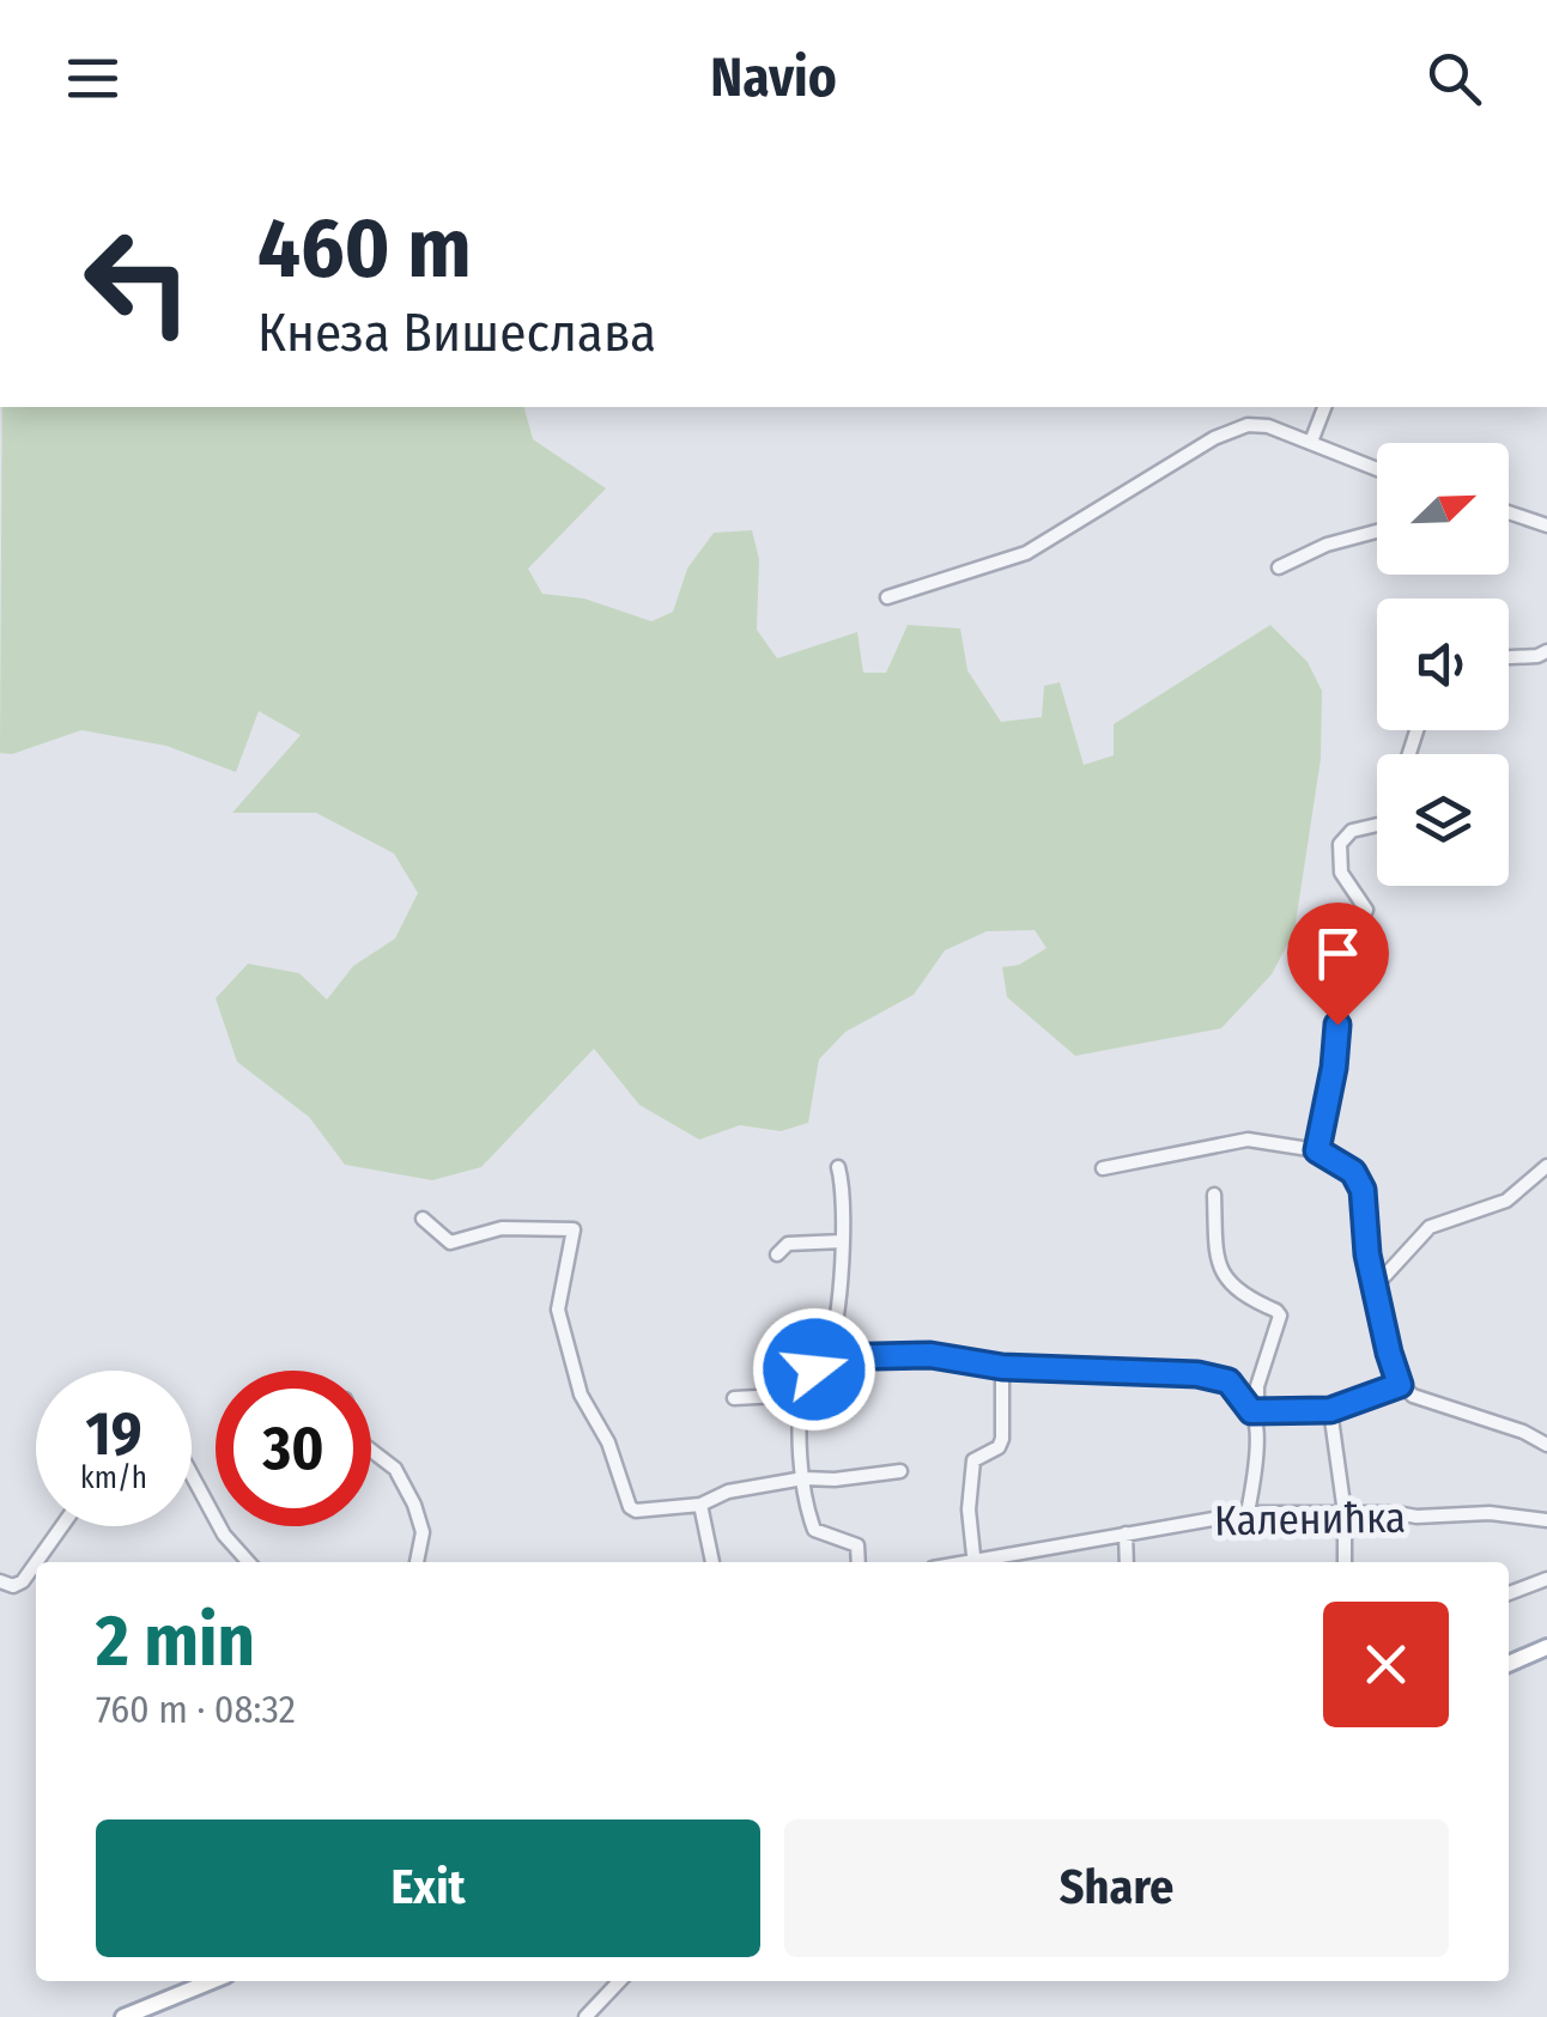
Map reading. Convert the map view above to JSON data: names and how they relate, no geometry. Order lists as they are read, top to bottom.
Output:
{
  "streets": {
    "street": ["Каленићка"]
  },
  "north": "top right",
  "page": {
    "header": "Navio",
    "turn": ["460 m", "Кнеза Вишеслава"],
    "speed": "19 km/h",
    "limit": "30",
    "heading": ["2 min", "760 m · 08:32"],
    "buttons": ["Exit", "Share"]
  }
}
